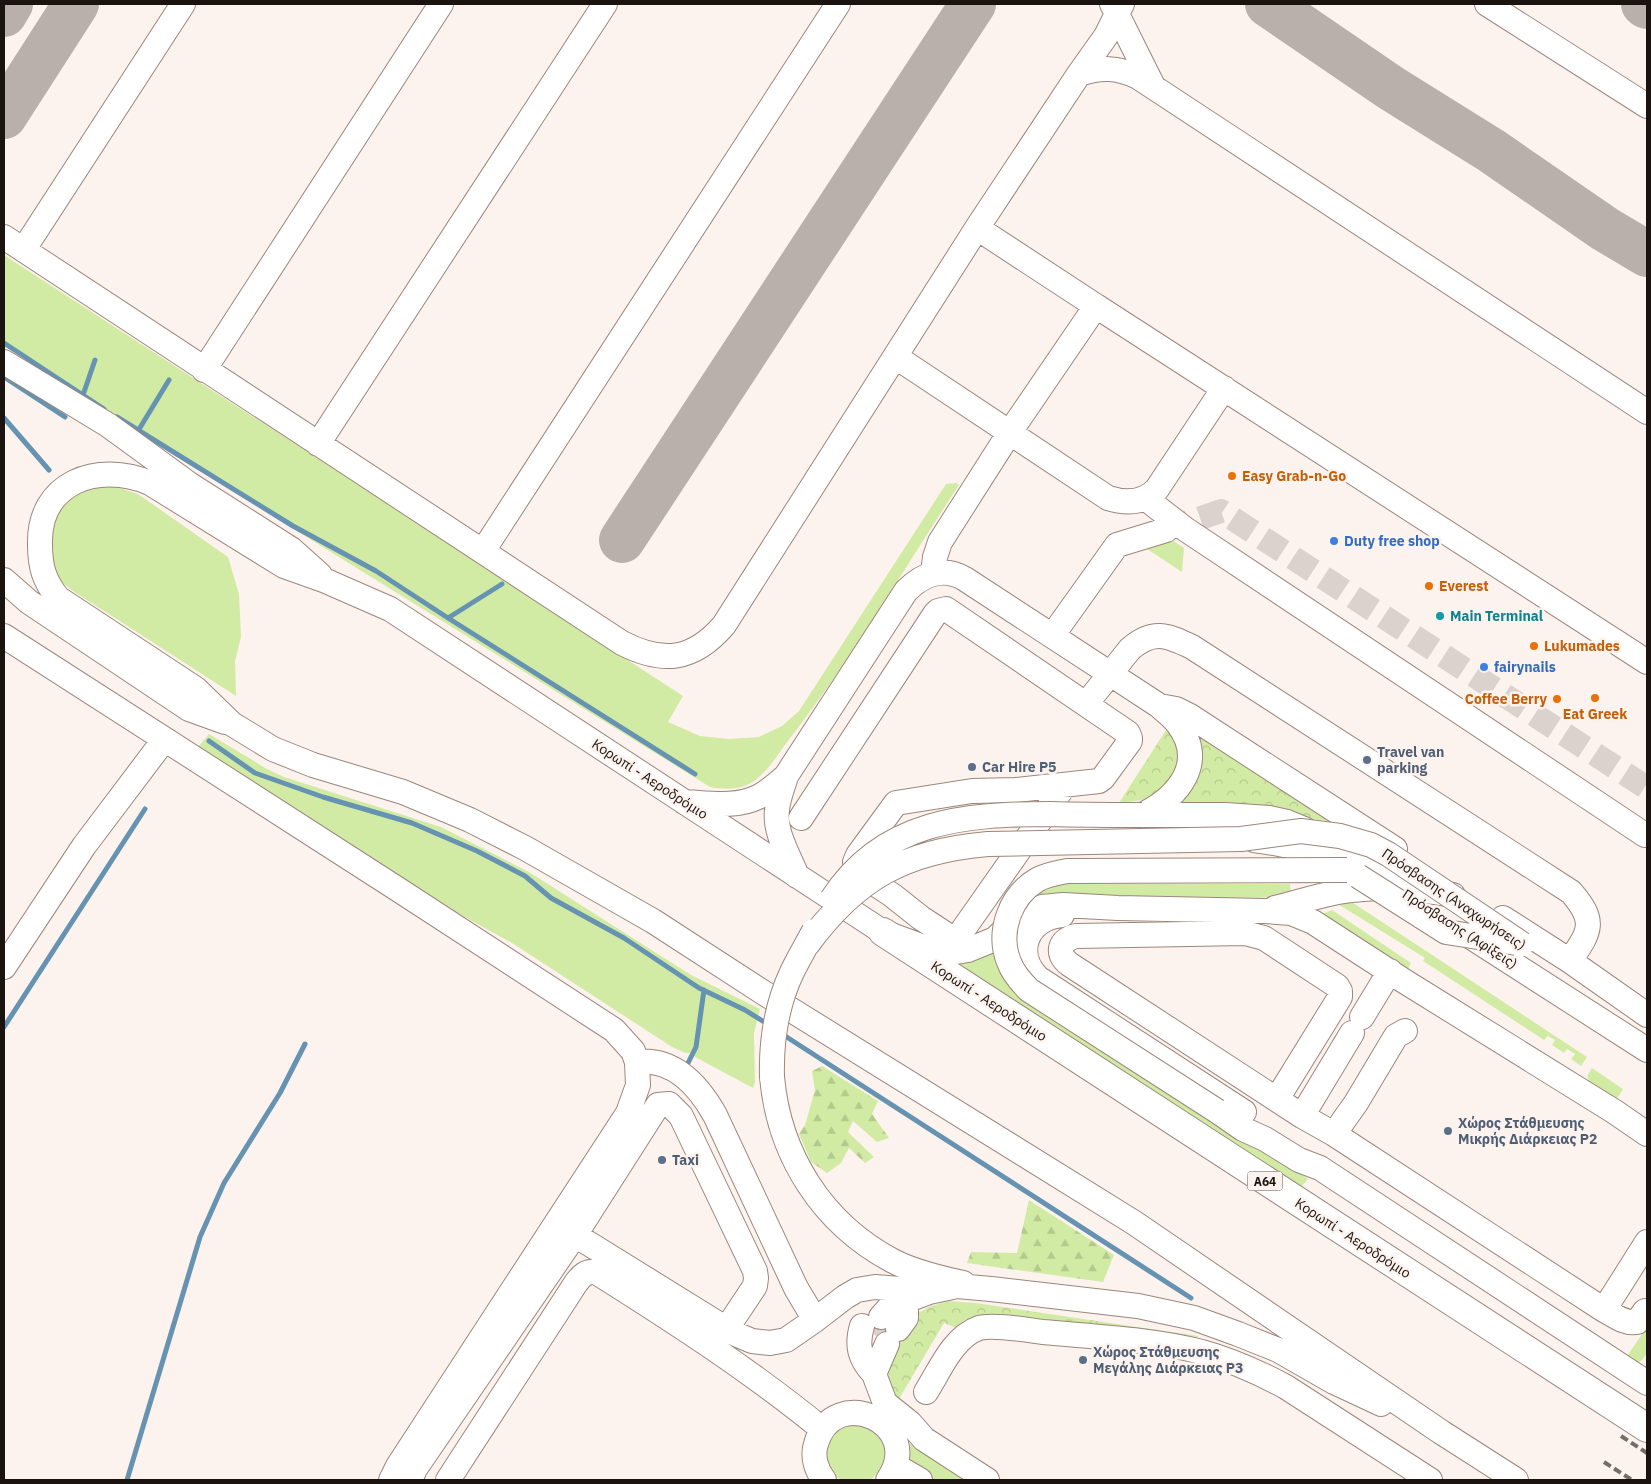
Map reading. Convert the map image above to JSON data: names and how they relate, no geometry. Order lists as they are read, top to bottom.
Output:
{
  "streets": {
    "highway": ["Κορωπί - Αεροδρόμιο", "Α64"],
    "street": ["Πρόσβασης (Αναχωρήσεις)", "Πρόσβασης (Αφίξεις)"]
  },
  "places": [
    "Easy Grab-n-Go",
    "Duty free shop",
    "Everest",
    "Main Terminal",
    "Lukumades",
    "fairynails",
    "Eat Greek",
    "Coffee Berry",
    "Travel van parking",
    "Car Hire P5",
    "Χώρος Στάθμευσης Μικρής Διάρκειας P2",
    "Taxi",
    "Χώρος Στάθμευσης Μεγάλης Διάρκειας P3"
  ]
}
